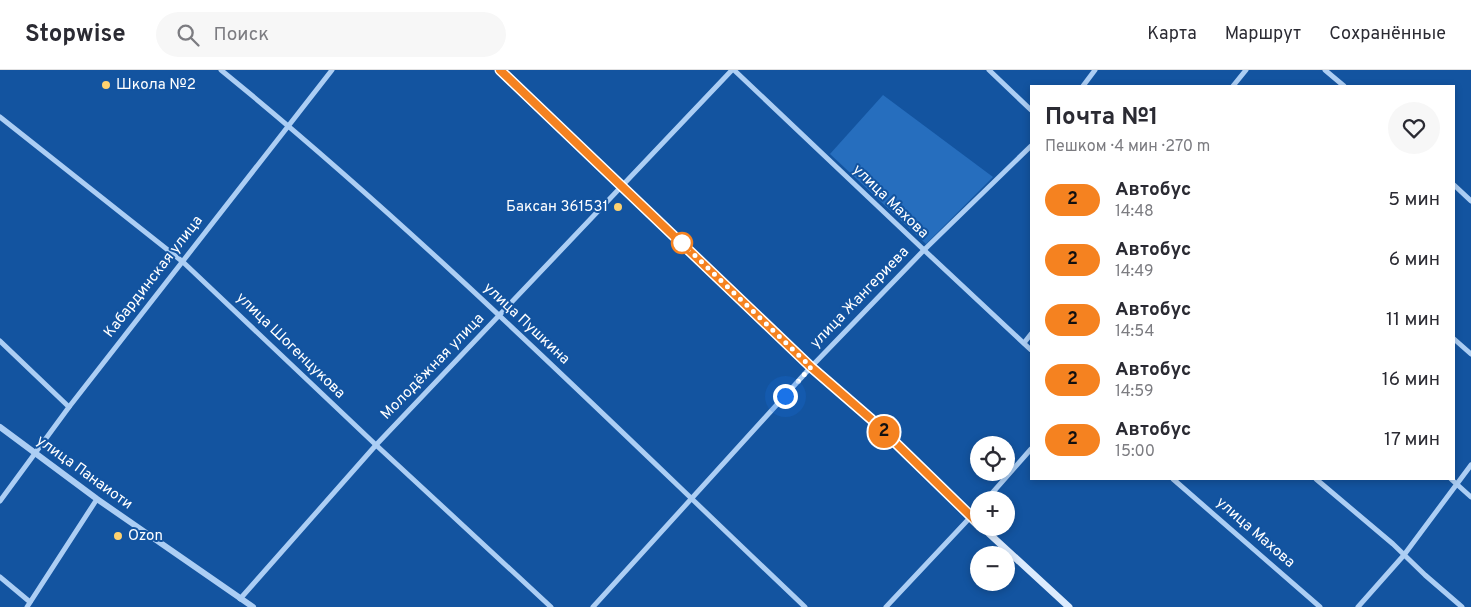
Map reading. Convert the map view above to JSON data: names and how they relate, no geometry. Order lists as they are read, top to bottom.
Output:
{
  "streets": {
    "street": [
      "улица Махова",
      "Кабардинская улица",
      "улица Жангериева",
      "улица Пушкина",
      "улица Шогенцукова",
      "Молодёжная улица",
      "улица Панаиоти"
    ]
  },
  "crossings": [
    ["улица Махова", "улица Жангериева"],
    ["улица Махова", "Молодёжная улица"],
    ["Кабардинская улица", "улица Пушкина"],
    ["Кабардинская улица", "улица Шогенцукова"],
    ["Кабардинская улица", "улица Панаиоти"],
    ["улица Жангериева", "улица Пушкина"],
    ["улица Пушкина", "Молодёжная улица"],
    ["улица Шогенцукова", "Молодёжная улица"],
    ["Молодёжная улица", "улица Панаиоти"]
  ],
  "places": ["Школа №2", "Баксан 361531", "Ozon"],
  "lines": ["bus line 2"],
  "page": {
    "header": "Stopwise",
    "search": "Поиск",
    "nav": ["Карта", "Маршрут", "Сохранённые"],
    "on_map": "2",
    "heading": ["Почта №1", "Пешком · 4 мин · 270 m"],
    "list": [
      {
        "mark": "2",
        "name": "Автобус",
        "note": "14:48",
        "value": "5 мин"
      },
      {
        "mark": "2",
        "name": "Автобус",
        "note": "14:49",
        "value": "6 мин"
      },
      {
        "mark": "2",
        "name": "Автобус",
        "note": "14:54",
        "value": "11 мин"
      },
      {
        "mark": "2",
        "name": "Автобус",
        "note": "14:59",
        "value": "16 мин"
      },
      {
        "mark": "2",
        "name": "Автобус",
        "note": "15:00",
        "value": "17 мин"
      }
    ],
    "map_buttons": ["+", "−"]
  }
}
